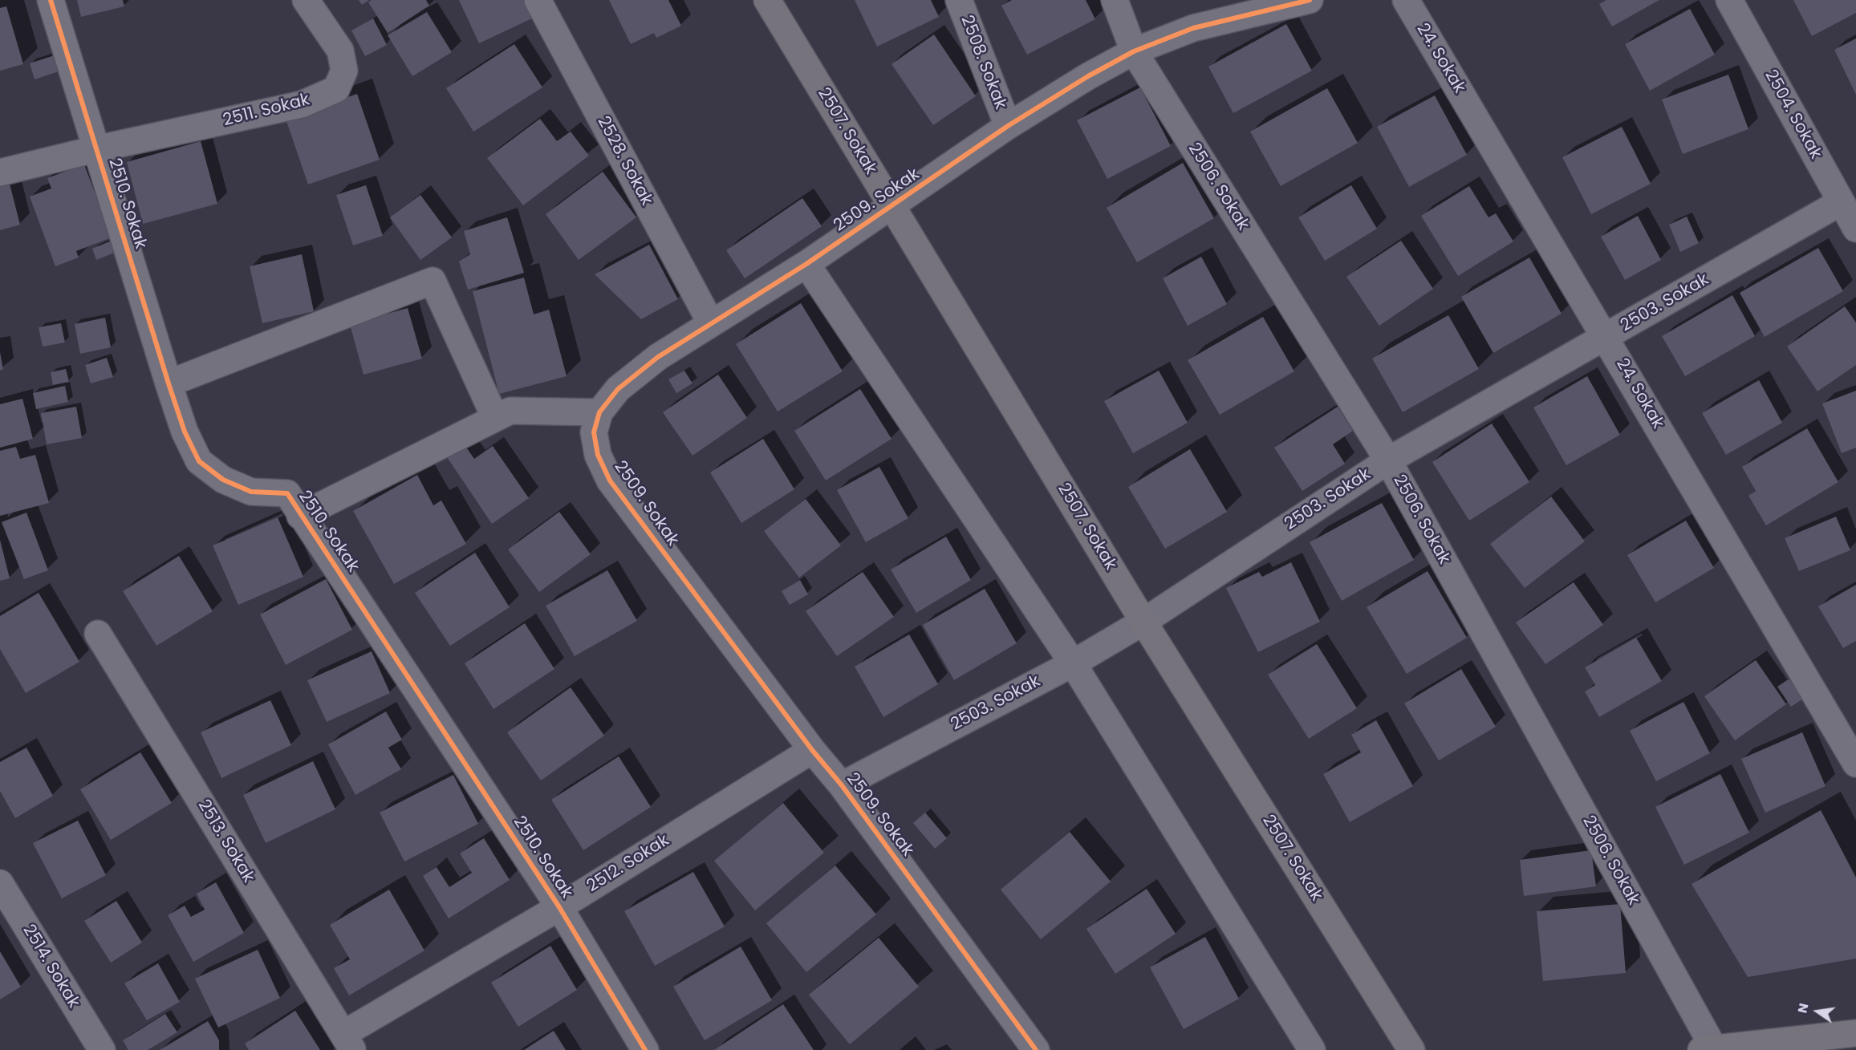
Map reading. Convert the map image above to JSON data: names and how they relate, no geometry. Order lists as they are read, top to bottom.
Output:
{
  "streets": {
    "street": [
      "24. Sokak",
      "2508. Sokak",
      "2511. Sokak",
      "2504. Sokak",
      "2507. Sokak",
      "2528. Sokak",
      "2506. Sokak",
      "2509. Sokak",
      "2510. Sokak",
      "2503. Sokak",
      "2513. Sokak",
      "2512. Sokak",
      "2514. Sokak"
    ]
  },
  "crossings": [
    ["24. Sokak", "2503. Sokak"],
    ["2508. Sokak", "2509. Sokak"],
    ["2511. Sokak", "2510. Sokak"],
    ["2504. Sokak", "2503. Sokak"],
    ["2507. Sokak", "2509. Sokak"],
    ["2507. Sokak", "2503. Sokak"],
    ["2528. Sokak", "2509. Sokak"],
    ["2506. Sokak", "2509. Sokak"],
    ["2506. Sokak", "2503. Sokak"],
    ["2509. Sokak", "2503. Sokak"],
    ["2509. Sokak", "2512. Sokak"],
    ["2510. Sokak", "2512. Sokak"],
    ["2513. Sokak", "2512. Sokak"]
  ],
  "north": "left"
}
